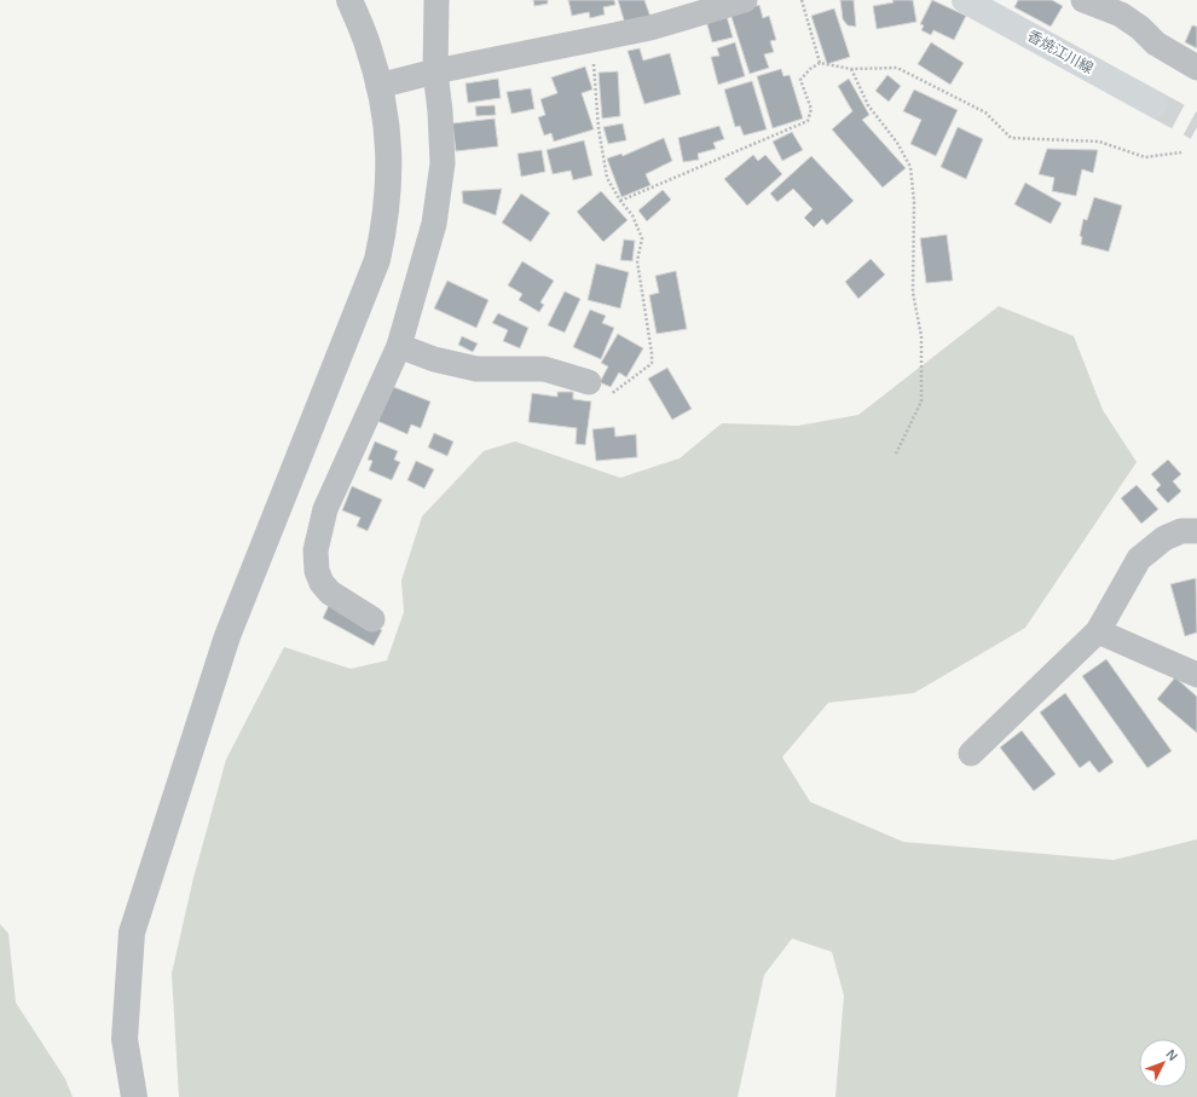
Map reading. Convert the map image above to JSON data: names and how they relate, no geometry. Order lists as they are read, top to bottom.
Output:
{
  "streets": {
    "main road": ["香焼江川線"]
  },
  "north": "top right"
}
